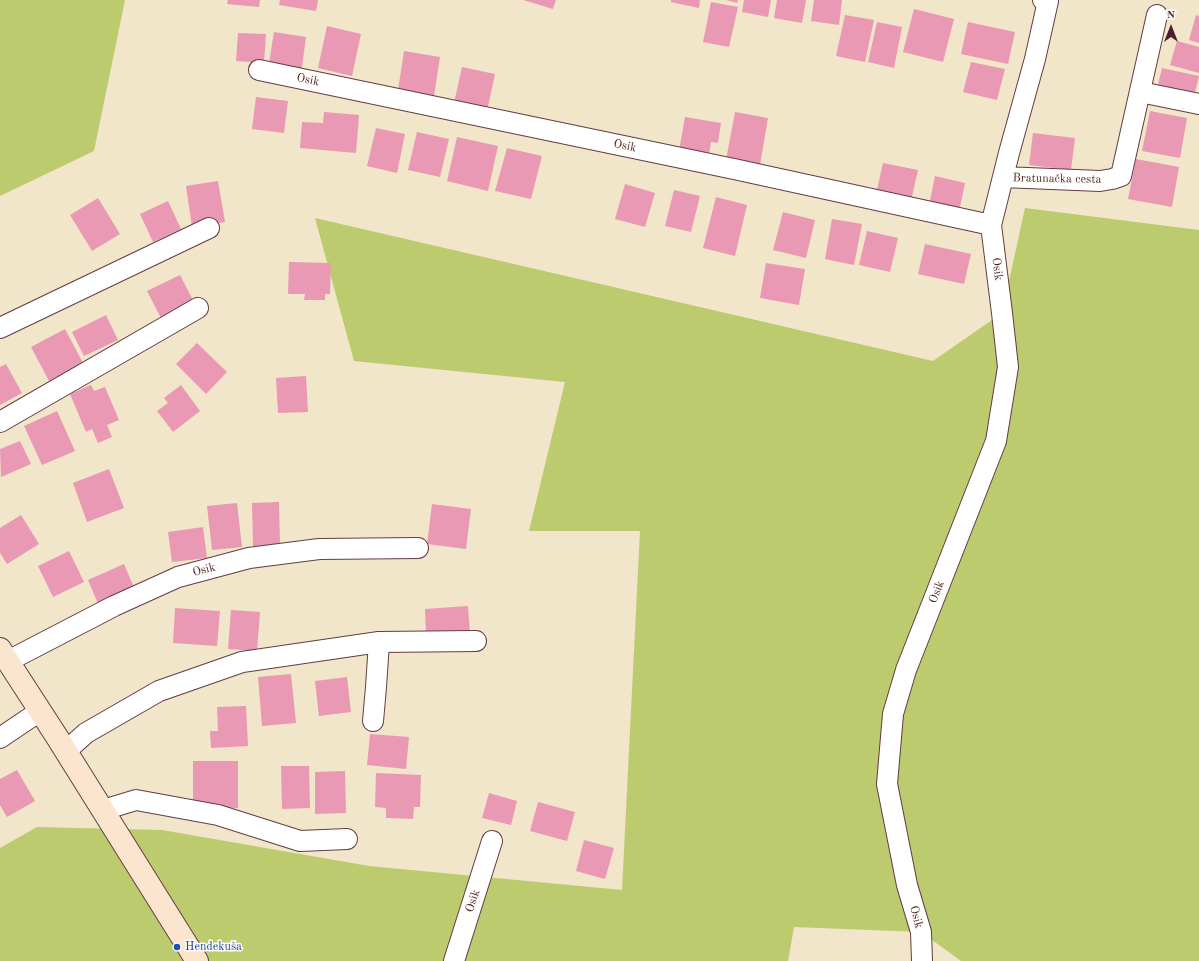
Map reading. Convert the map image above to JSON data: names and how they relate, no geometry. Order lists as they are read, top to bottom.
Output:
{
  "streets": {
    "street": ["Osik", "Bratunačka cesta"]
  },
  "crossings": [
    ["Osik", "Bratunačka cesta"]
  ],
  "places": ["Hendekuša"],
  "north": "top"
}
